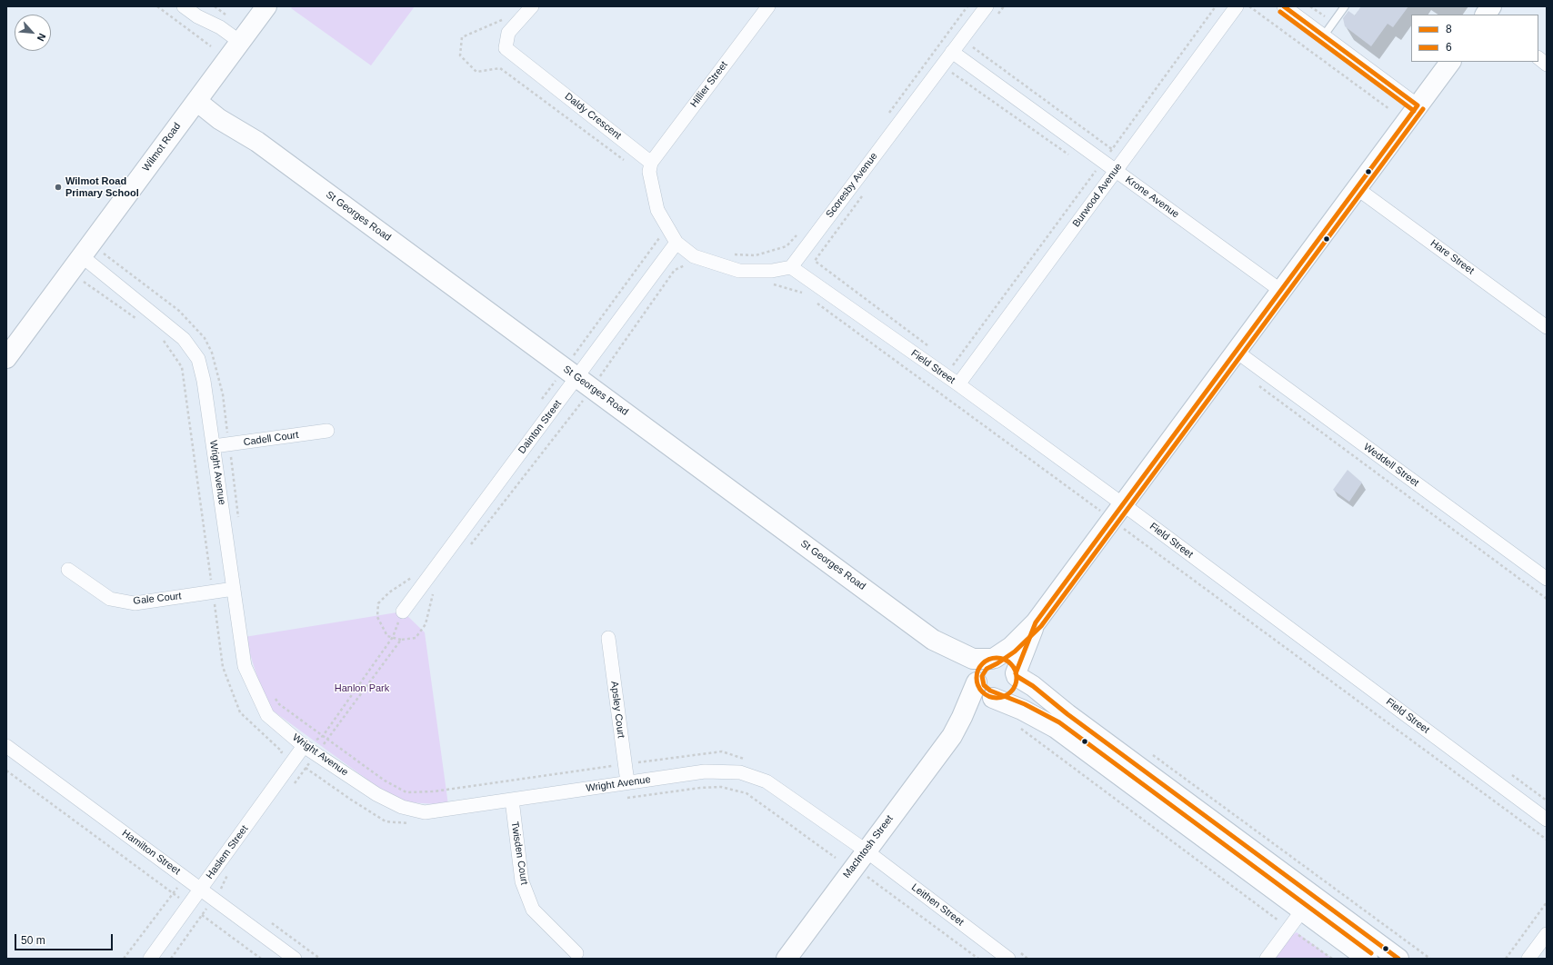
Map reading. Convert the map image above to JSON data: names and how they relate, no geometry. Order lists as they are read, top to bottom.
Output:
{
  "streets": {
    "street": [
      "Hillier Street",
      "Daldy Crescent",
      "Wilmot Road",
      "Scoresby Avenue",
      "Burwood Avenue",
      "Krone Avenue",
      "St Georges Road",
      "Hare Street",
      "Field Street",
      "Dainton Street",
      "Cadell Court",
      "Weddell Street",
      "Wright Avenue",
      "Gale Court",
      "Apsley Court",
      "MacIntosh Street",
      "Hamilton Street",
      "Haslem Street",
      "Twisden Court",
      "Leithen Street"
    ]
  },
  "crossings": [
    ["Hillier Street", "Daldy Crescent"],
    ["Wilmot Road", "St Georges Road"],
    ["Wilmot Road", "Wright Avenue"],
    ["Scoresby Avenue", "Krone Avenue"],
    ["Scoresby Avenue", "Field Street"],
    ["Burwood Avenue", "Krone Avenue"],
    ["Burwood Avenue", "Field Street"],
    ["St Georges Road", "Dainton Street"],
    ["St Georges Road", "MacIntosh Street"],
    ["Cadell Court", "Wright Avenue"],
    ["Wright Avenue", "Gale Court"],
    ["Wright Avenue", "Apsley Court"],
    ["Wright Avenue", "MacIntosh Street"],
    ["Wright Avenue", "Haslem Street"],
    ["Wright Avenue", "Twisden Court"],
    ["Wright Avenue", "Leithen Street"],
    ["MacIntosh Street", "Leithen Street"],
    ["Hamilton Street", "Haslem Street"]
  ],
  "parks": ["Hanlon Park"],
  "places": ["Wilmot Road Primary School"],
  "lines": ["transit line 8", "transit line 6"],
  "legend": ["8", "6"],
  "scale_bar": "50 m",
  "north": "bottom right"
}
